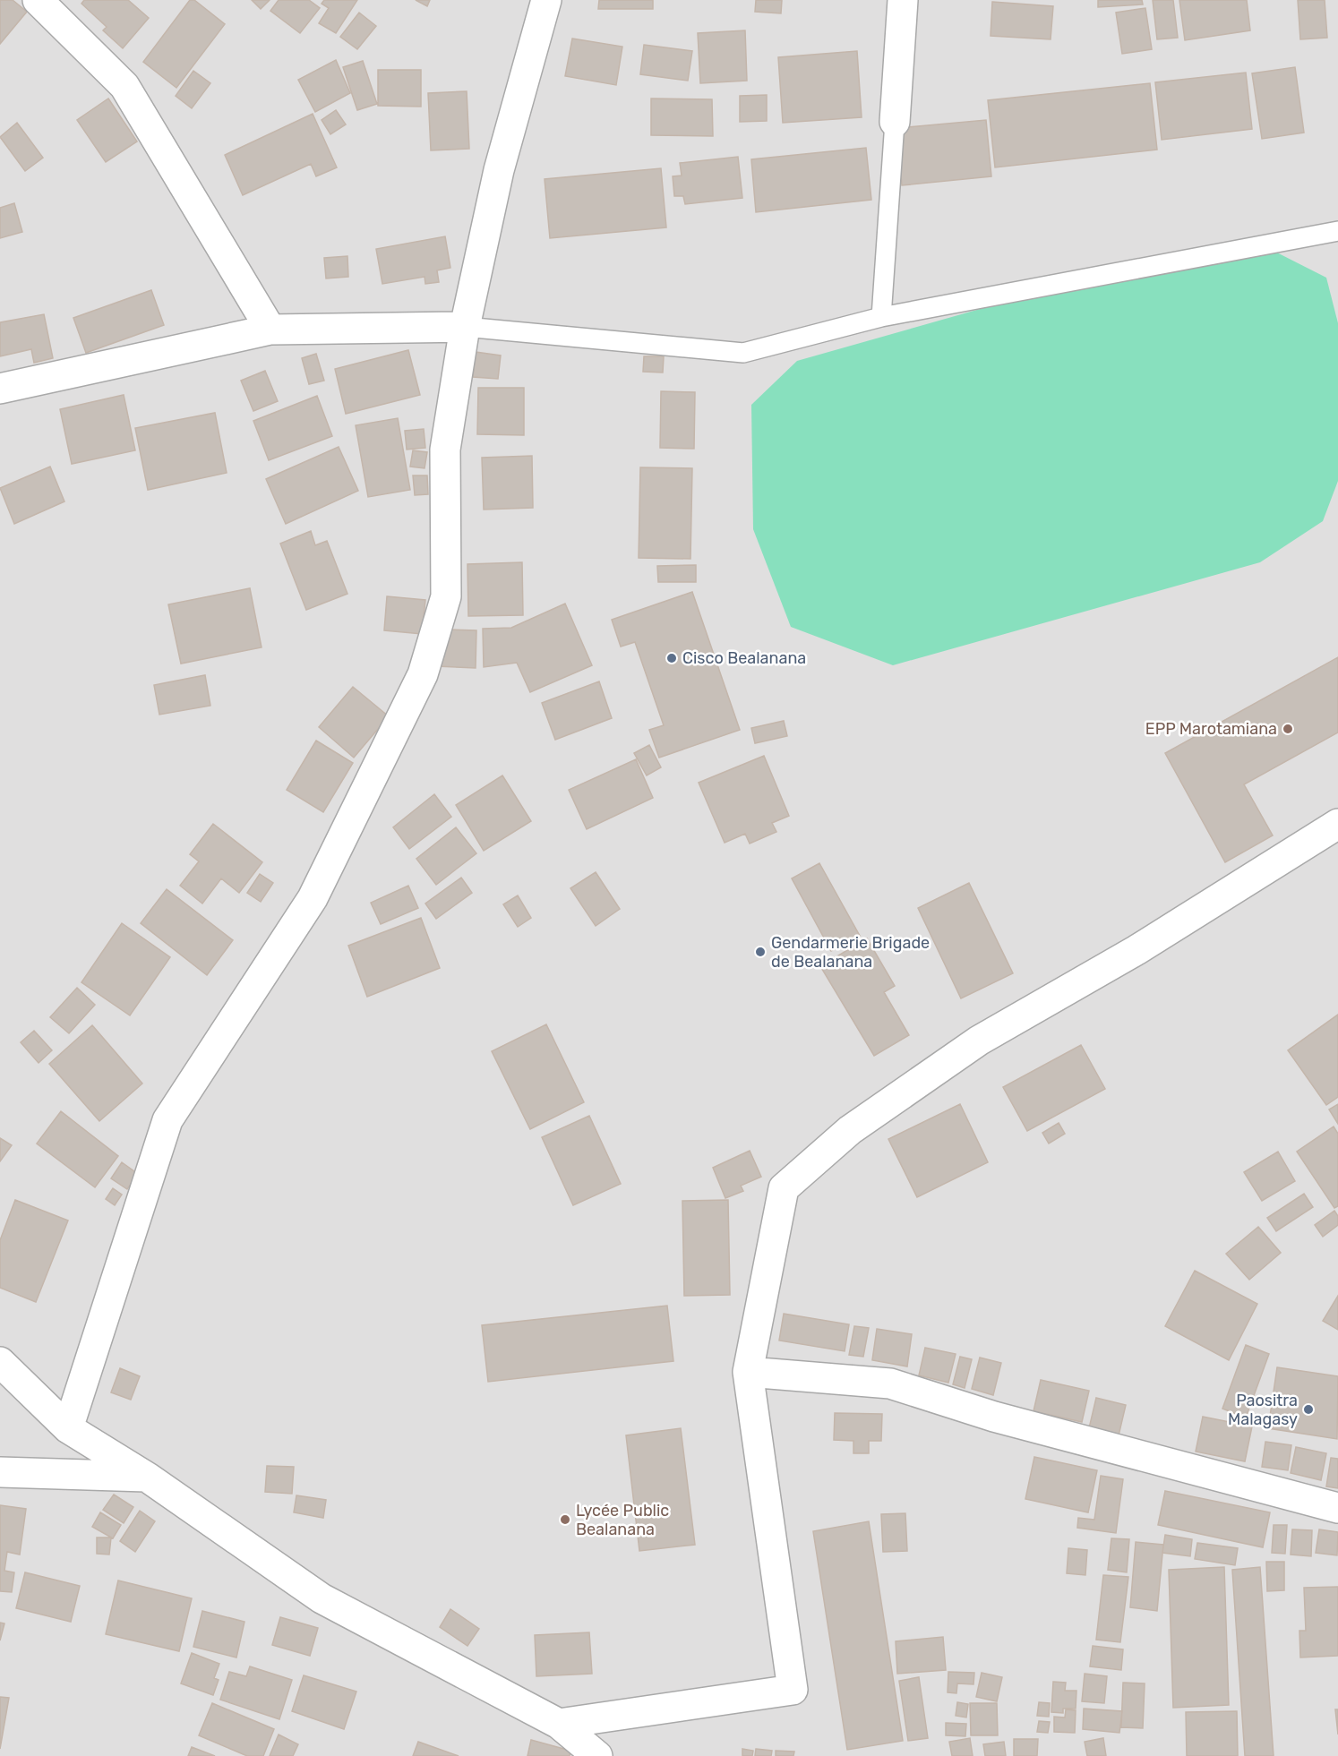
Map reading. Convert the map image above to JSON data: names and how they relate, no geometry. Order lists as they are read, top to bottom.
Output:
{
  "places": [
    "Cisco Bealanana",
    "EPP Marotamiana",
    "Gendarmerie Brigade de Bealanana",
    "Paositra Malagasy",
    "Lycée Public Bealanana"
  ]
}
